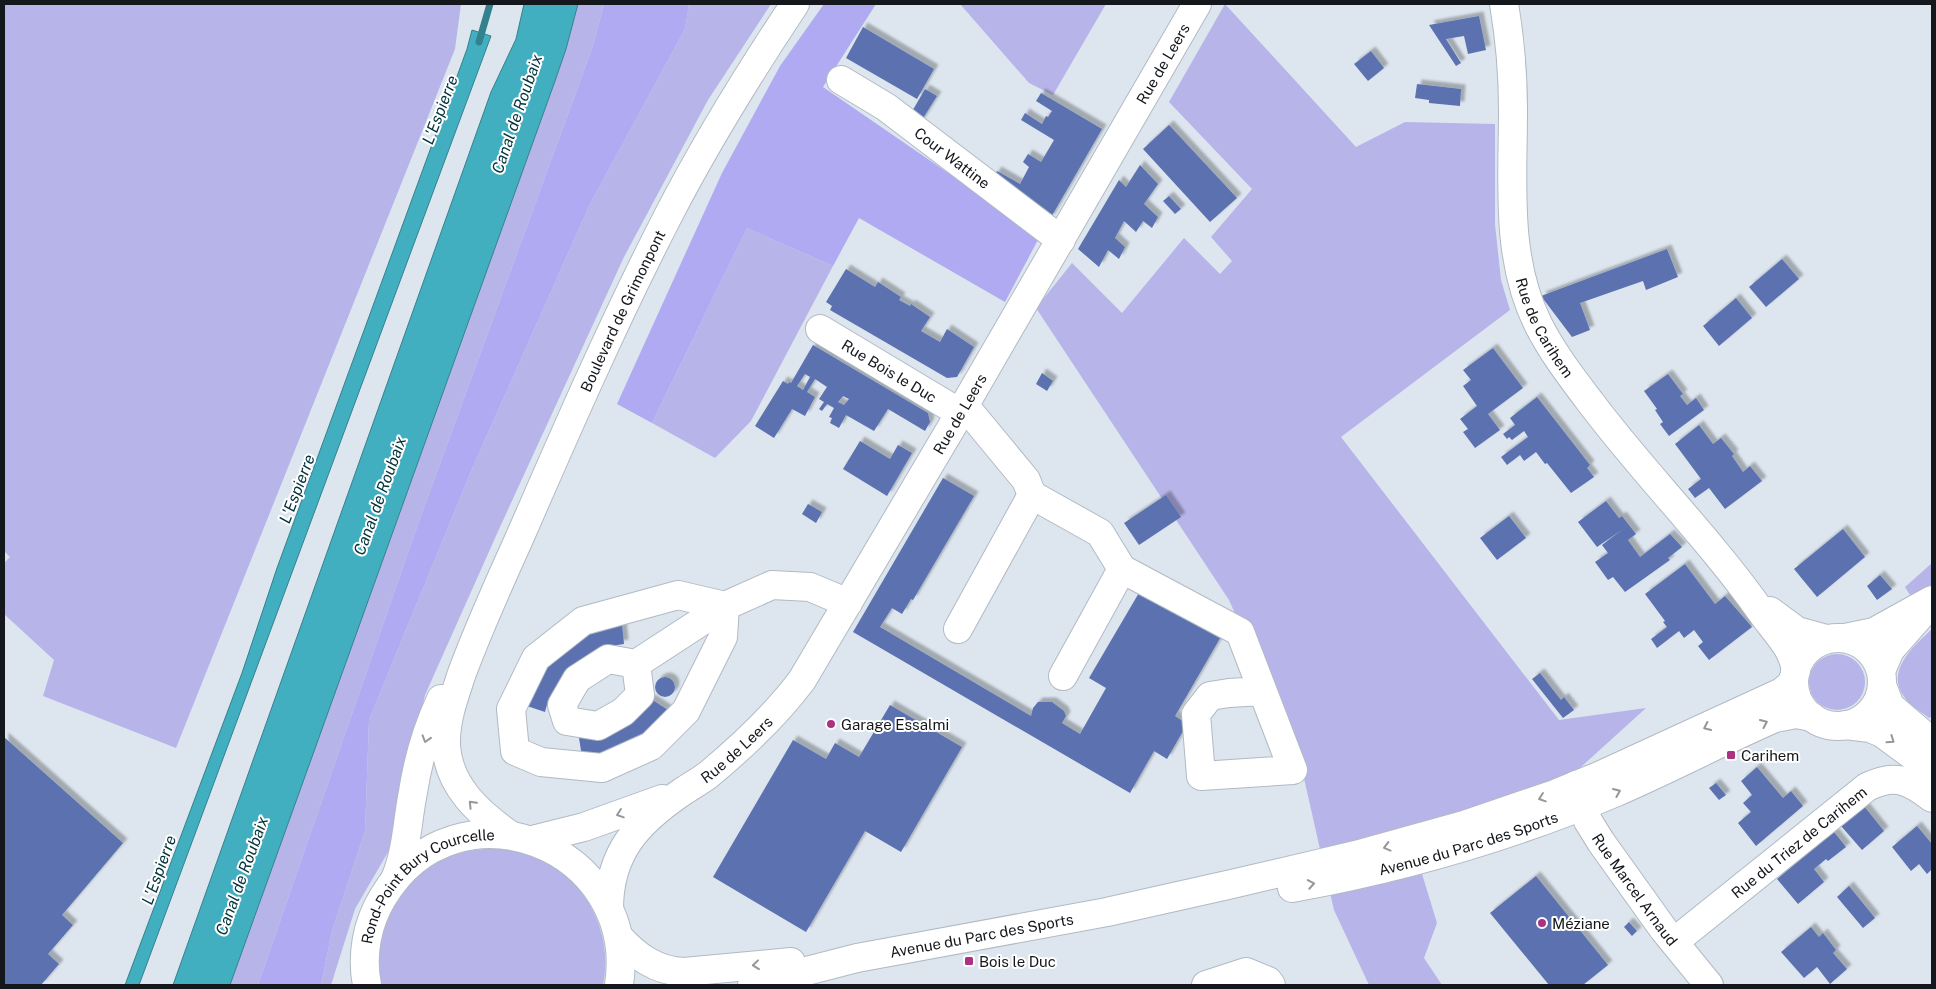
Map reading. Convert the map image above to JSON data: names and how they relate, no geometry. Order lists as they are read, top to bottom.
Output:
{
  "streets": {
    "main road": [
      "Rue de Leers",
      "Cour Wattine",
      "Boulevard de Grimonpont",
      "Rue de Carihem",
      "Rue Bois le Duc",
      "Avenue du Parc des Sports",
      "Rue du Triez de Carihem",
      "Rue Marcel Arnaud",
      "Rond-Point Bury Courcelle"
    ]
  },
  "crossings": [
    ["Rue de Leers", "Cour Wattine"],
    ["Rue de Leers", "Boulevard de Grimonpont"],
    ["Rue de Leers", "Rue Bois le Duc"],
    ["Rue de Leers", "Rond-Point Bury Courcelle"],
    ["Boulevard de Grimonpont", "Rond-Point Bury Courcelle"],
    ["Rue de Carihem", "Avenue du Parc des Sports"],
    ["Avenue du Parc des Sports", "Rue Marcel Arnaud"],
    ["Avenue du Parc des Sports", "Rond-Point Bury Courcelle"],
    ["Rue du Triez de Carihem", "Rue Marcel Arnaud"]
  ],
  "water": ["L'Espierre", "Canal de Roubaix"],
  "places": {
    "other": ["Garage Essalmi", "Méziane"],
    "transit": ["Carihem", "Bois le Duc"]
  }
}
